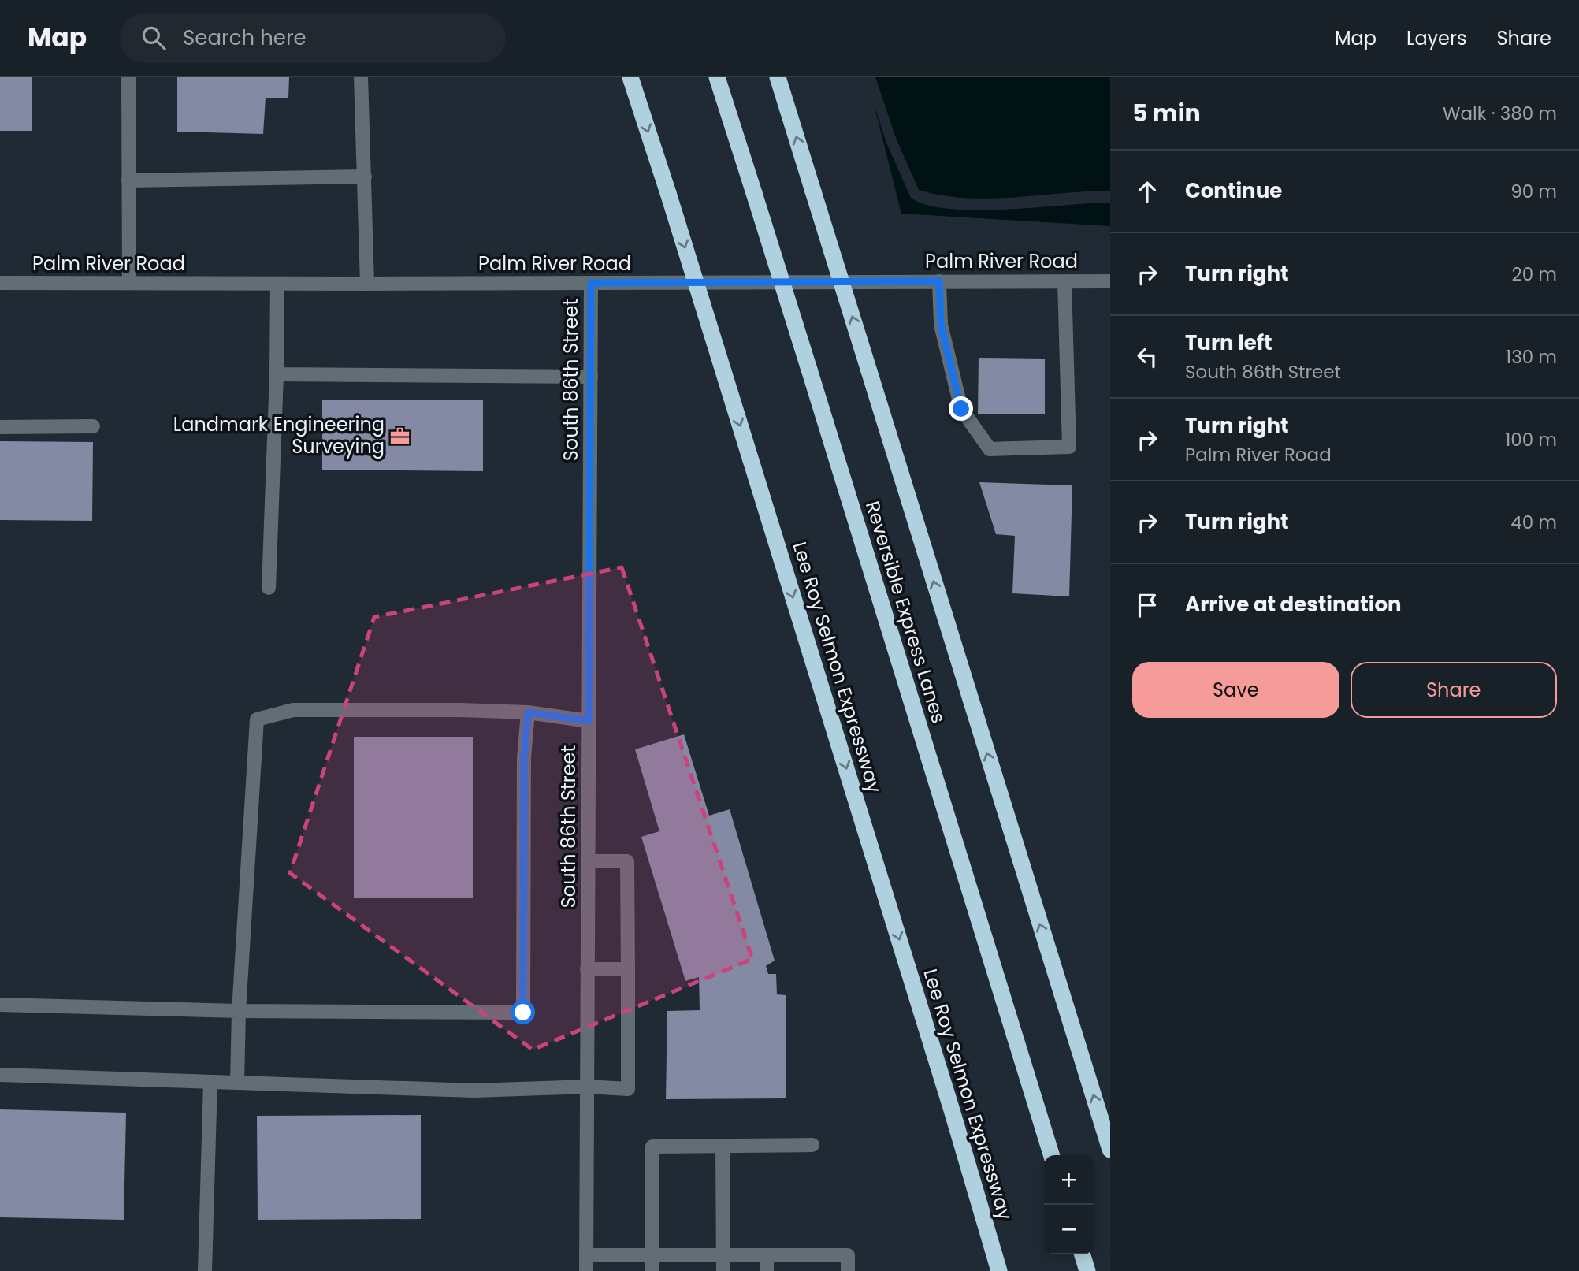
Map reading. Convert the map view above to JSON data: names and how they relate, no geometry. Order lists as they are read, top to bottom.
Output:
{
  "streets": {
    "highway": ["Reversible Express Lanes", "Lee Roy Selmon Expressway"],
    "street": ["Palm River Road", "South 86th Street"]
  },
  "crossings": [
    ["Palm River Road", "South 86th Street"]
  ],
  "places": {
    "office": ["Landmark Engineering Surveying"]
  },
  "page": {
    "header": "Map",
    "search": "Search here",
    "nav": ["Map", "Layers", "Share"],
    "heading": ["5 min", "Walk · 380 m"],
    "list": [
      ["Continue", "90 m"],
      ["Turn right", "20 m"],
      ["Turn left", "South 86th Street", "130 m"],
      ["Turn right", "Palm River Road", "100 m"],
      ["Turn right", "40 m"],
      "Arrive at destination"
    ],
    "buttons": ["Save", "Share"],
    "map_buttons": ["+", "−"]
  }
}
